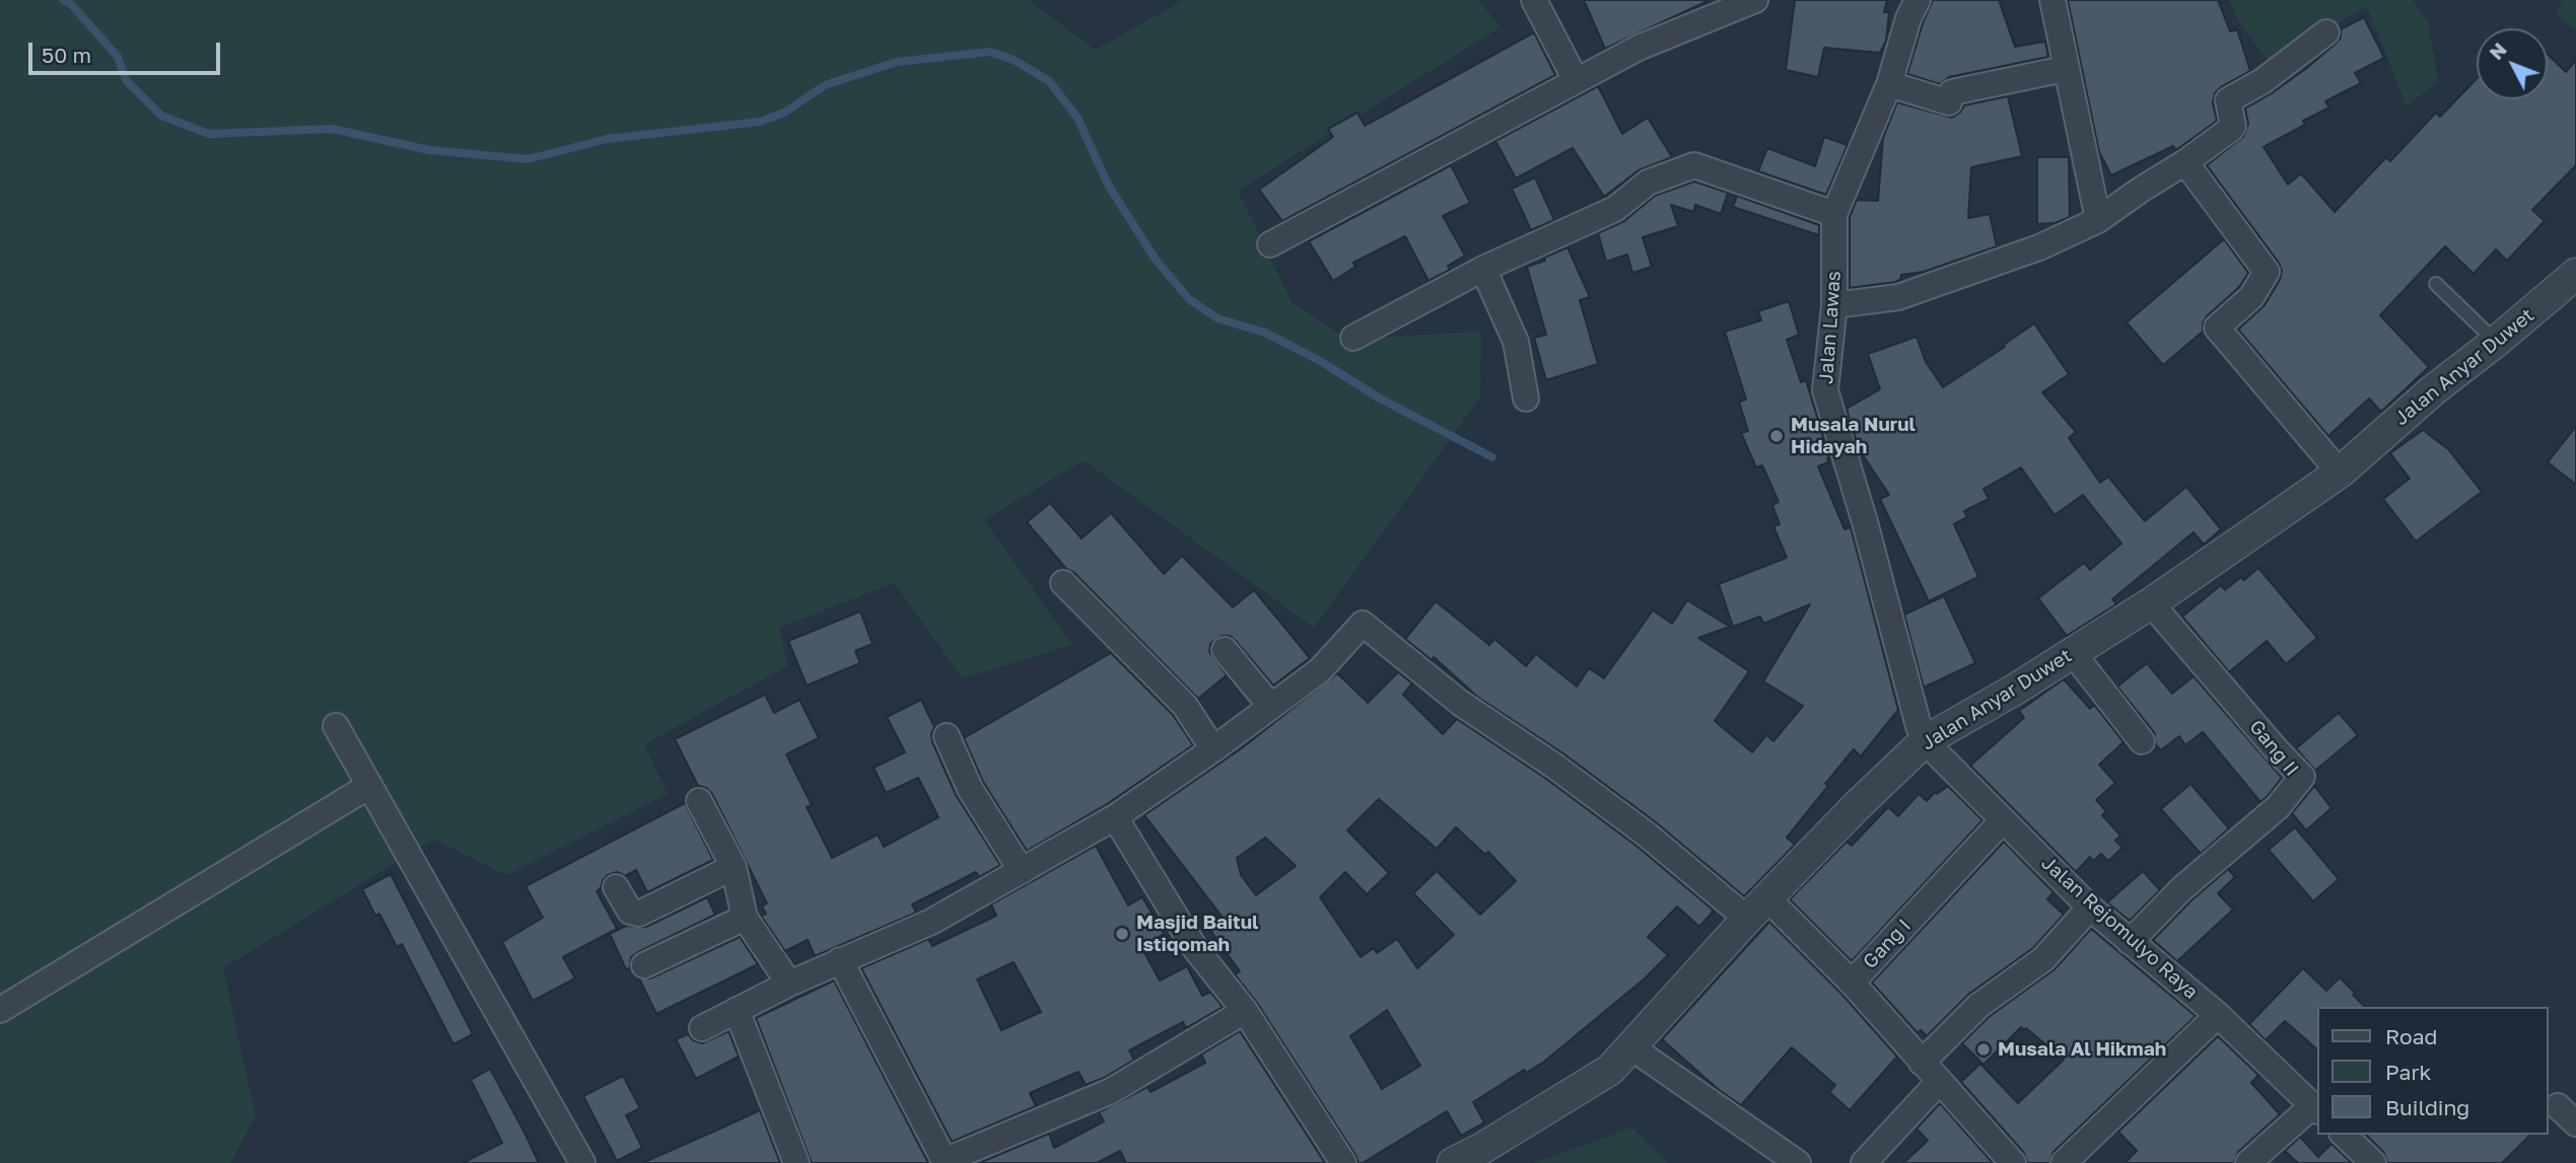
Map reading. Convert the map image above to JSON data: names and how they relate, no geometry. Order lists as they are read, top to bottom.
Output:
{
  "streets": {
    "street": [
      "Jalan Lawas",
      "Jalan Anyar Duwet",
      "Gang II",
      "Jalan Rejomulyo Raya",
      "Gang I"
    ]
  },
  "crossings": [
    ["Jalan Lawas", "Jalan Anyar Duwet"],
    ["Jalan Lawas", "Jalan Rejomulyo Raya"],
    ["Jalan Anyar Duwet", "Gang II"],
    ["Jalan Anyar Duwet", "Jalan Rejomulyo Raya"],
    ["Jalan Anyar Duwet", "Gang I"],
    ["Gang II", "Jalan Rejomulyo Raya"],
    ["Jalan Rejomulyo Raya", "Gang I"]
  ],
  "places": ["Musala Nurul Hidayah", "Masjid Baitul Istiqomah", "Musala Al Hikmah"],
  "legend": ["Road", "Park", "Building"],
  "scale_bar": "50 m",
  "north": "top left"
}
